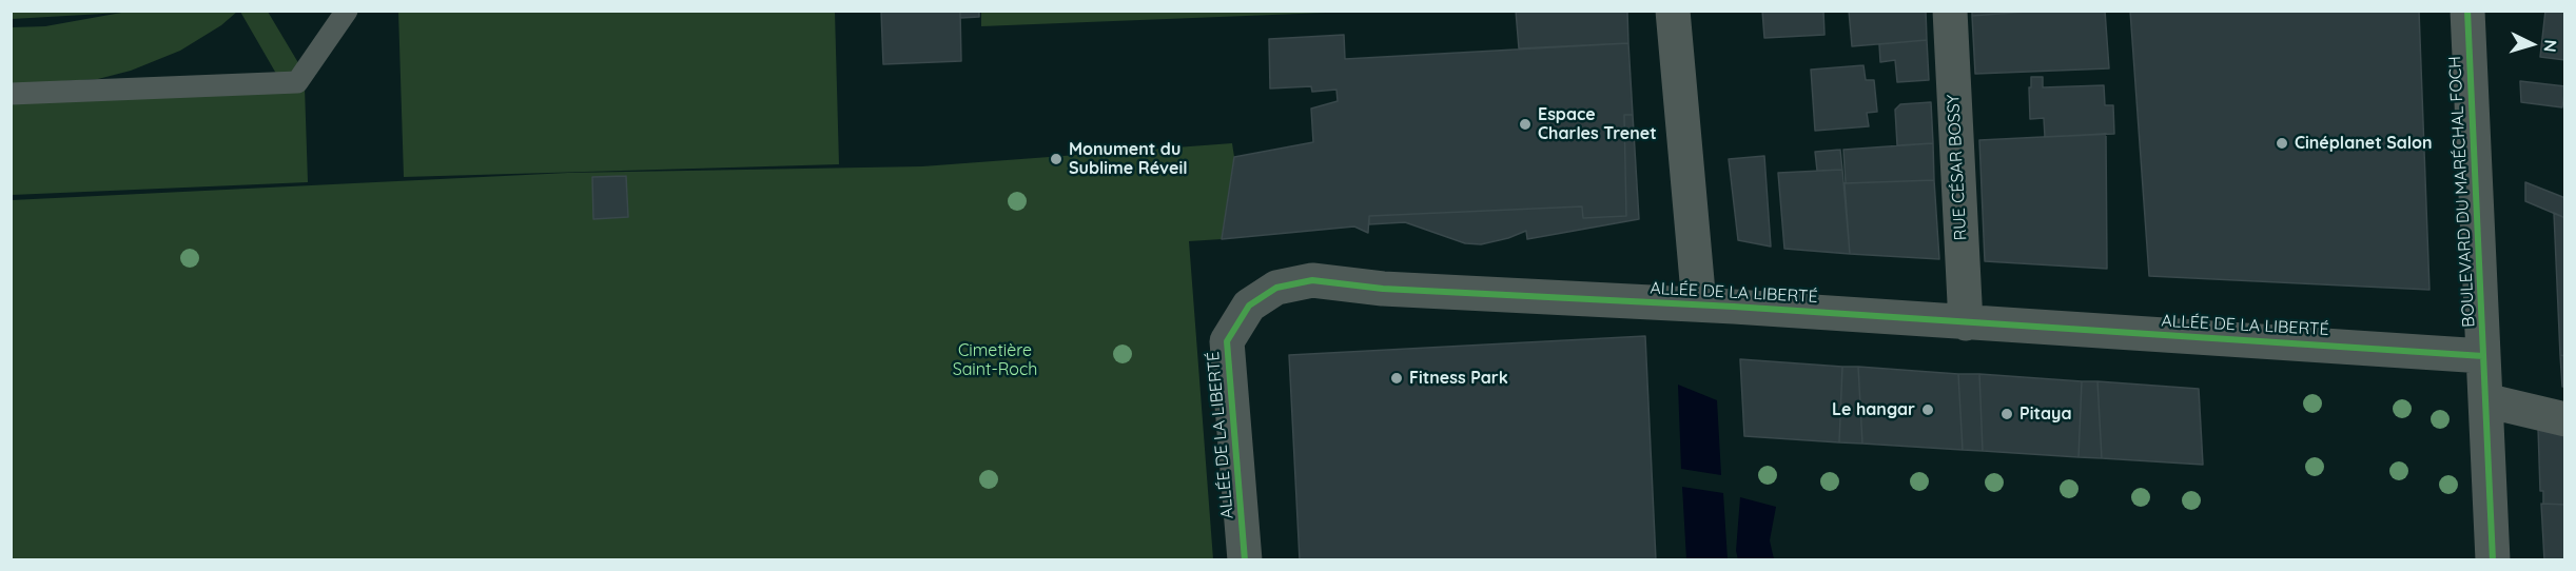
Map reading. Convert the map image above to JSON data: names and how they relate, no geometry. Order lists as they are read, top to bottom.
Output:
{
  "streets": {
    "street": ["RUE CÉSAR BOSSY", "BOULEVARD DU MARÉCHAL FOCH", "ALLÉE DE LA LIBERTÉ"]
  },
  "crossings": [
    ["RUE CÉSAR BOSSY", "ALLÉE DE LA LIBERTÉ"],
    ["BOULEVARD DU MARÉCHAL FOCH", "ALLÉE DE LA LIBERTÉ"]
  ],
  "parks": ["Cimetière Saint-Roch"],
  "places": [
    "Espace Charles Trenet",
    "Cinéplanet Salon",
    "Monument du Sublime Réveil",
    "Fitness Park",
    "Le hangar",
    "Pitaya"
  ],
  "north": "right"
}
